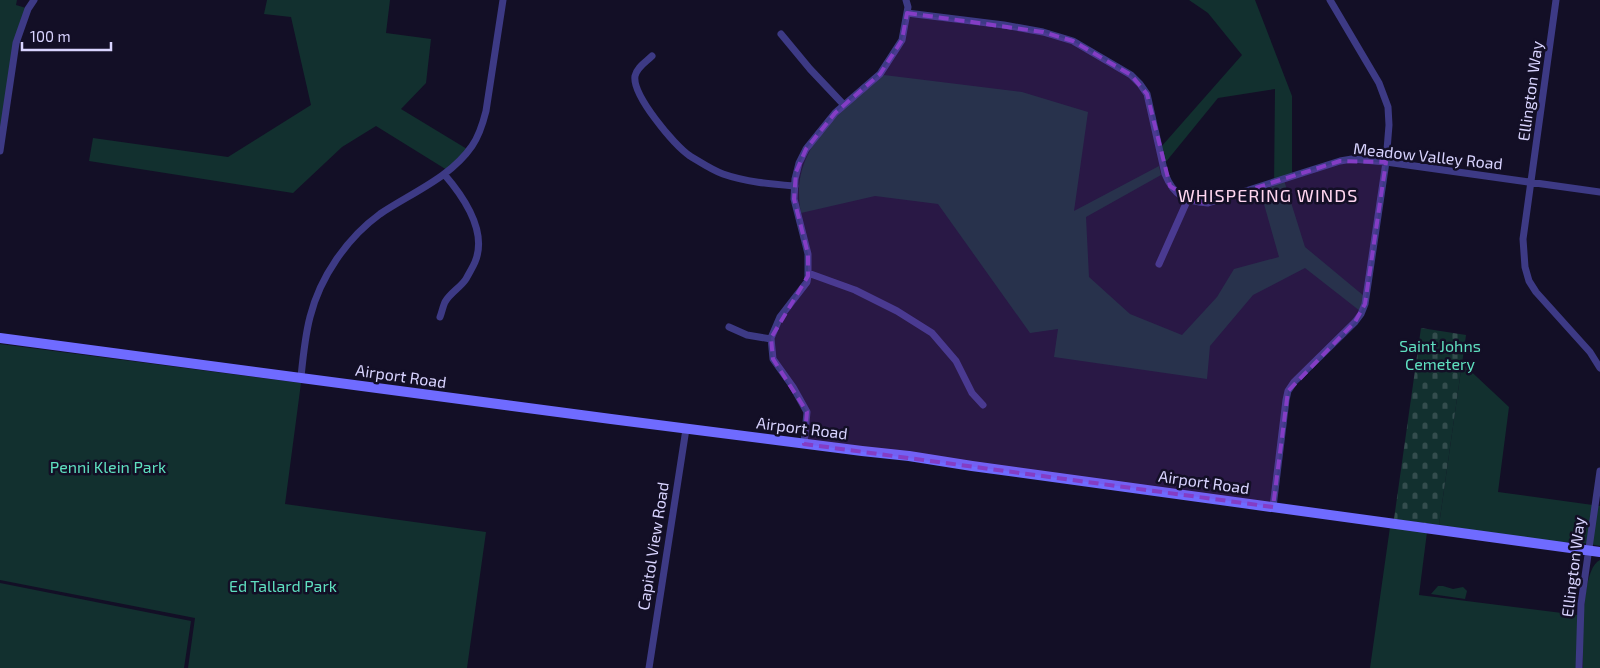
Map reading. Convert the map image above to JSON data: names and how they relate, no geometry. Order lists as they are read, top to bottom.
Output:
{
  "streets": {
    "street": [
      "Ellington Way",
      "Meadow Valley Road",
      "Airport Road",
      "Capitol View Road"
    ]
  },
  "crossings": [
    ["Ellington Way", "Meadow Valley Road"],
    ["Ellington Way", "Airport Road"],
    ["Airport Road", "Capitol View Road"]
  ],
  "districts": ["WHISPERING WINDS"],
  "parks": ["Saint Johns Cemetery", "Penni Klein Park", "Ed Tallard Park"],
  "scale_bar": "100 m"
}
